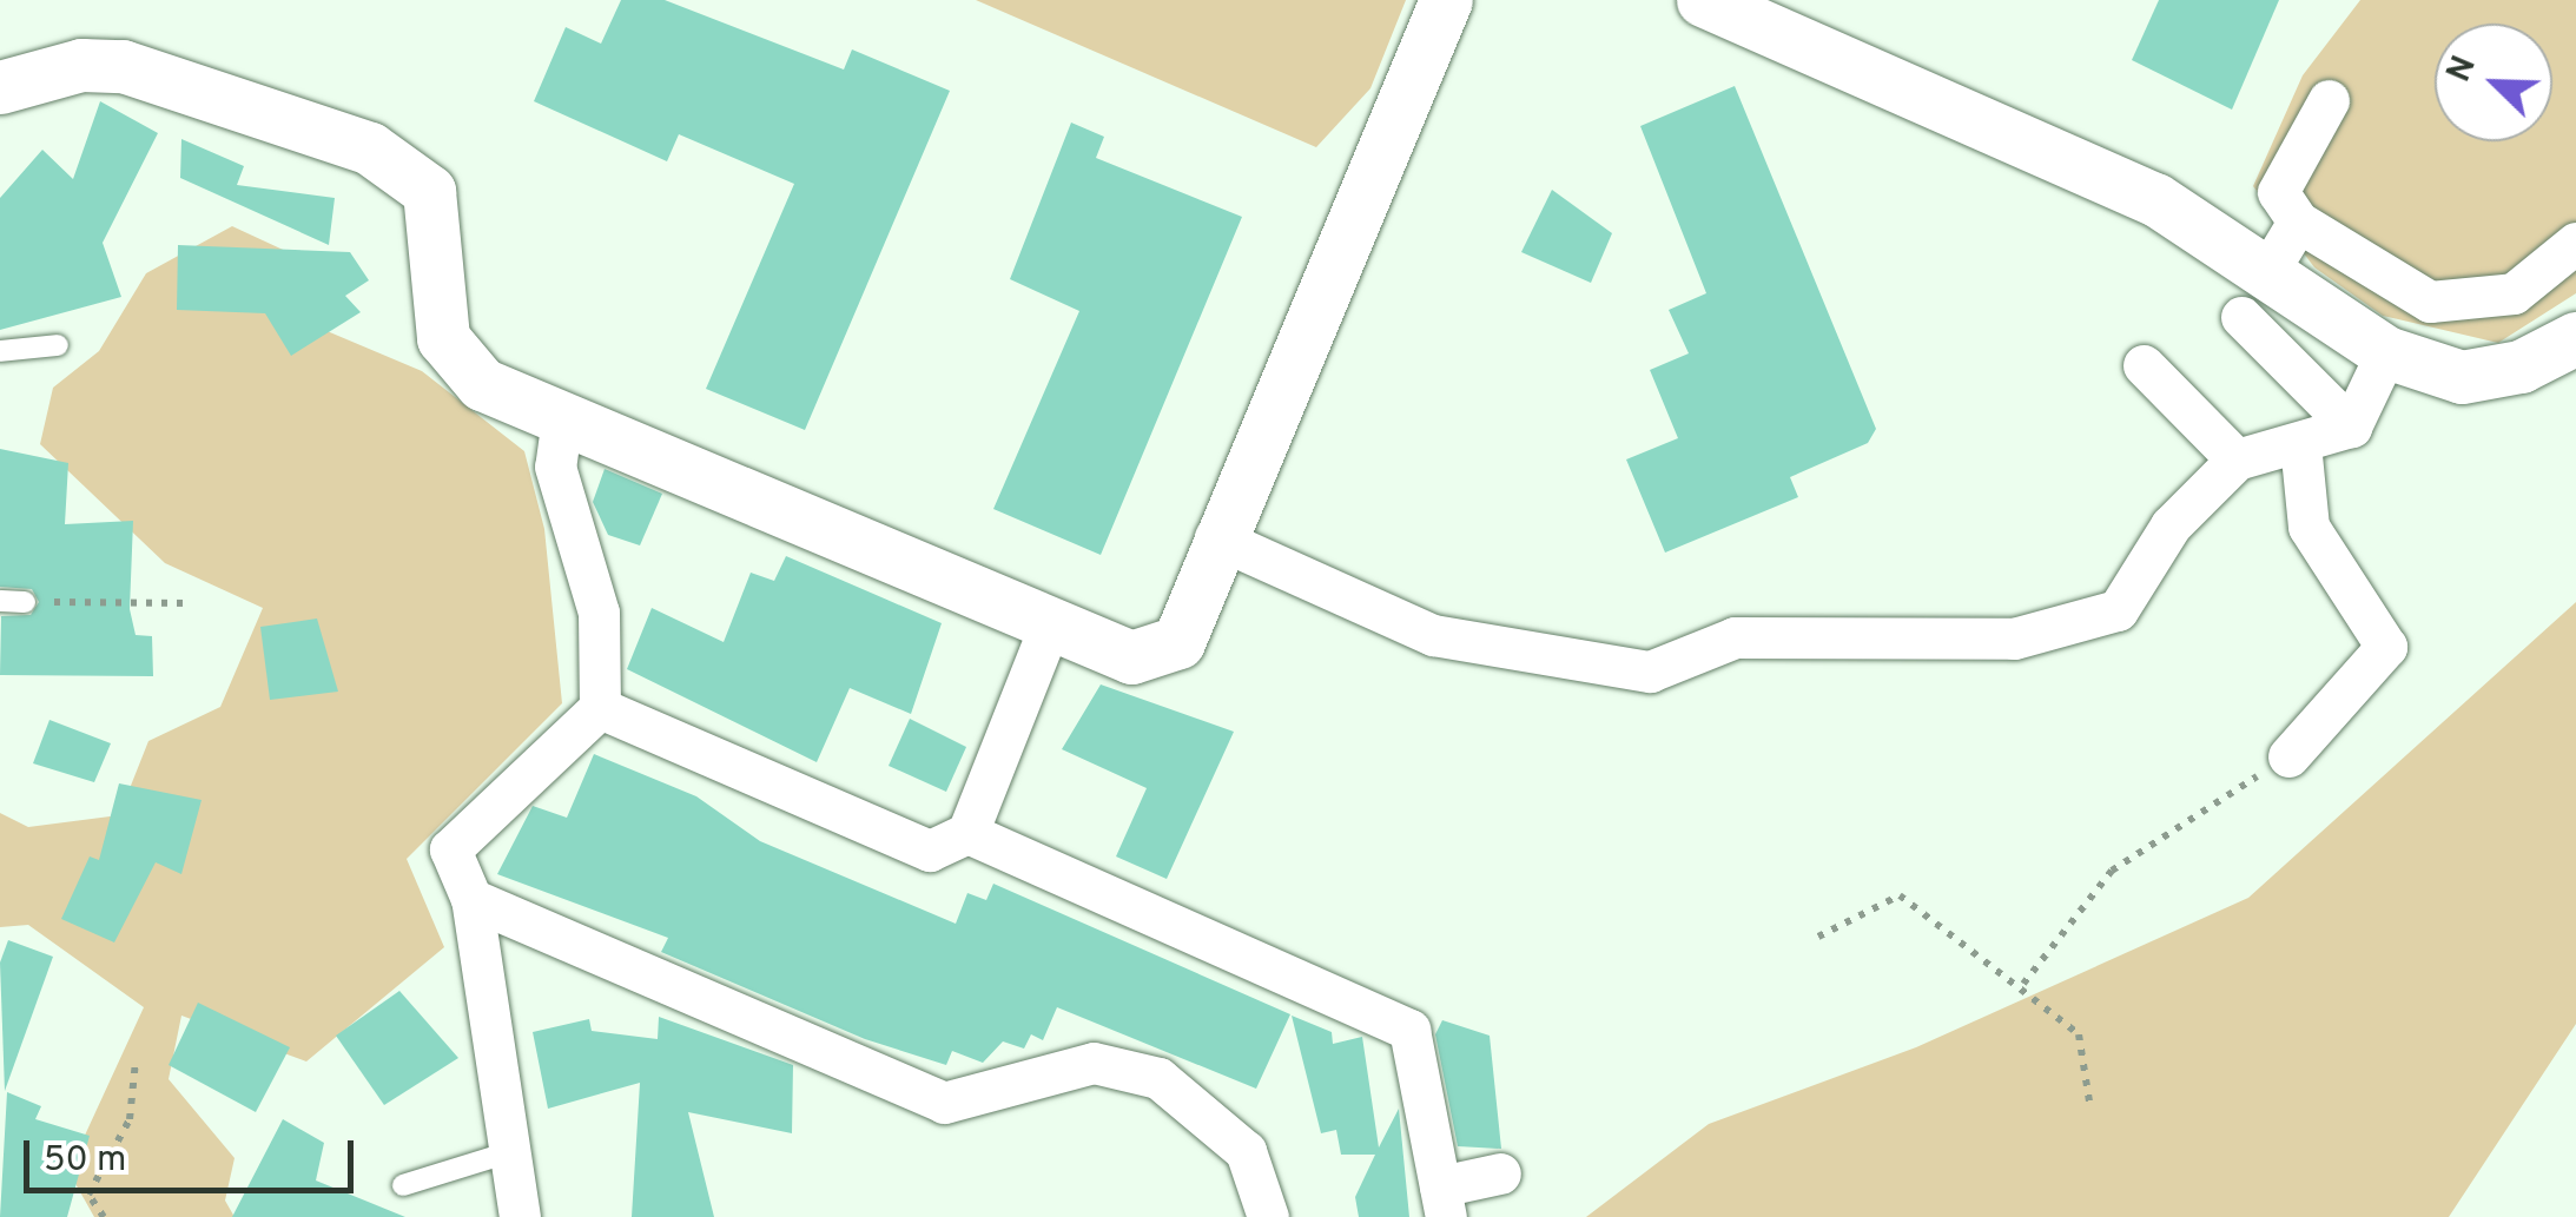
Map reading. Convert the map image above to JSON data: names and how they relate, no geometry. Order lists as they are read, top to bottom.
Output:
{
  "scale_bar": "50 m",
  "north": "top left"
}
